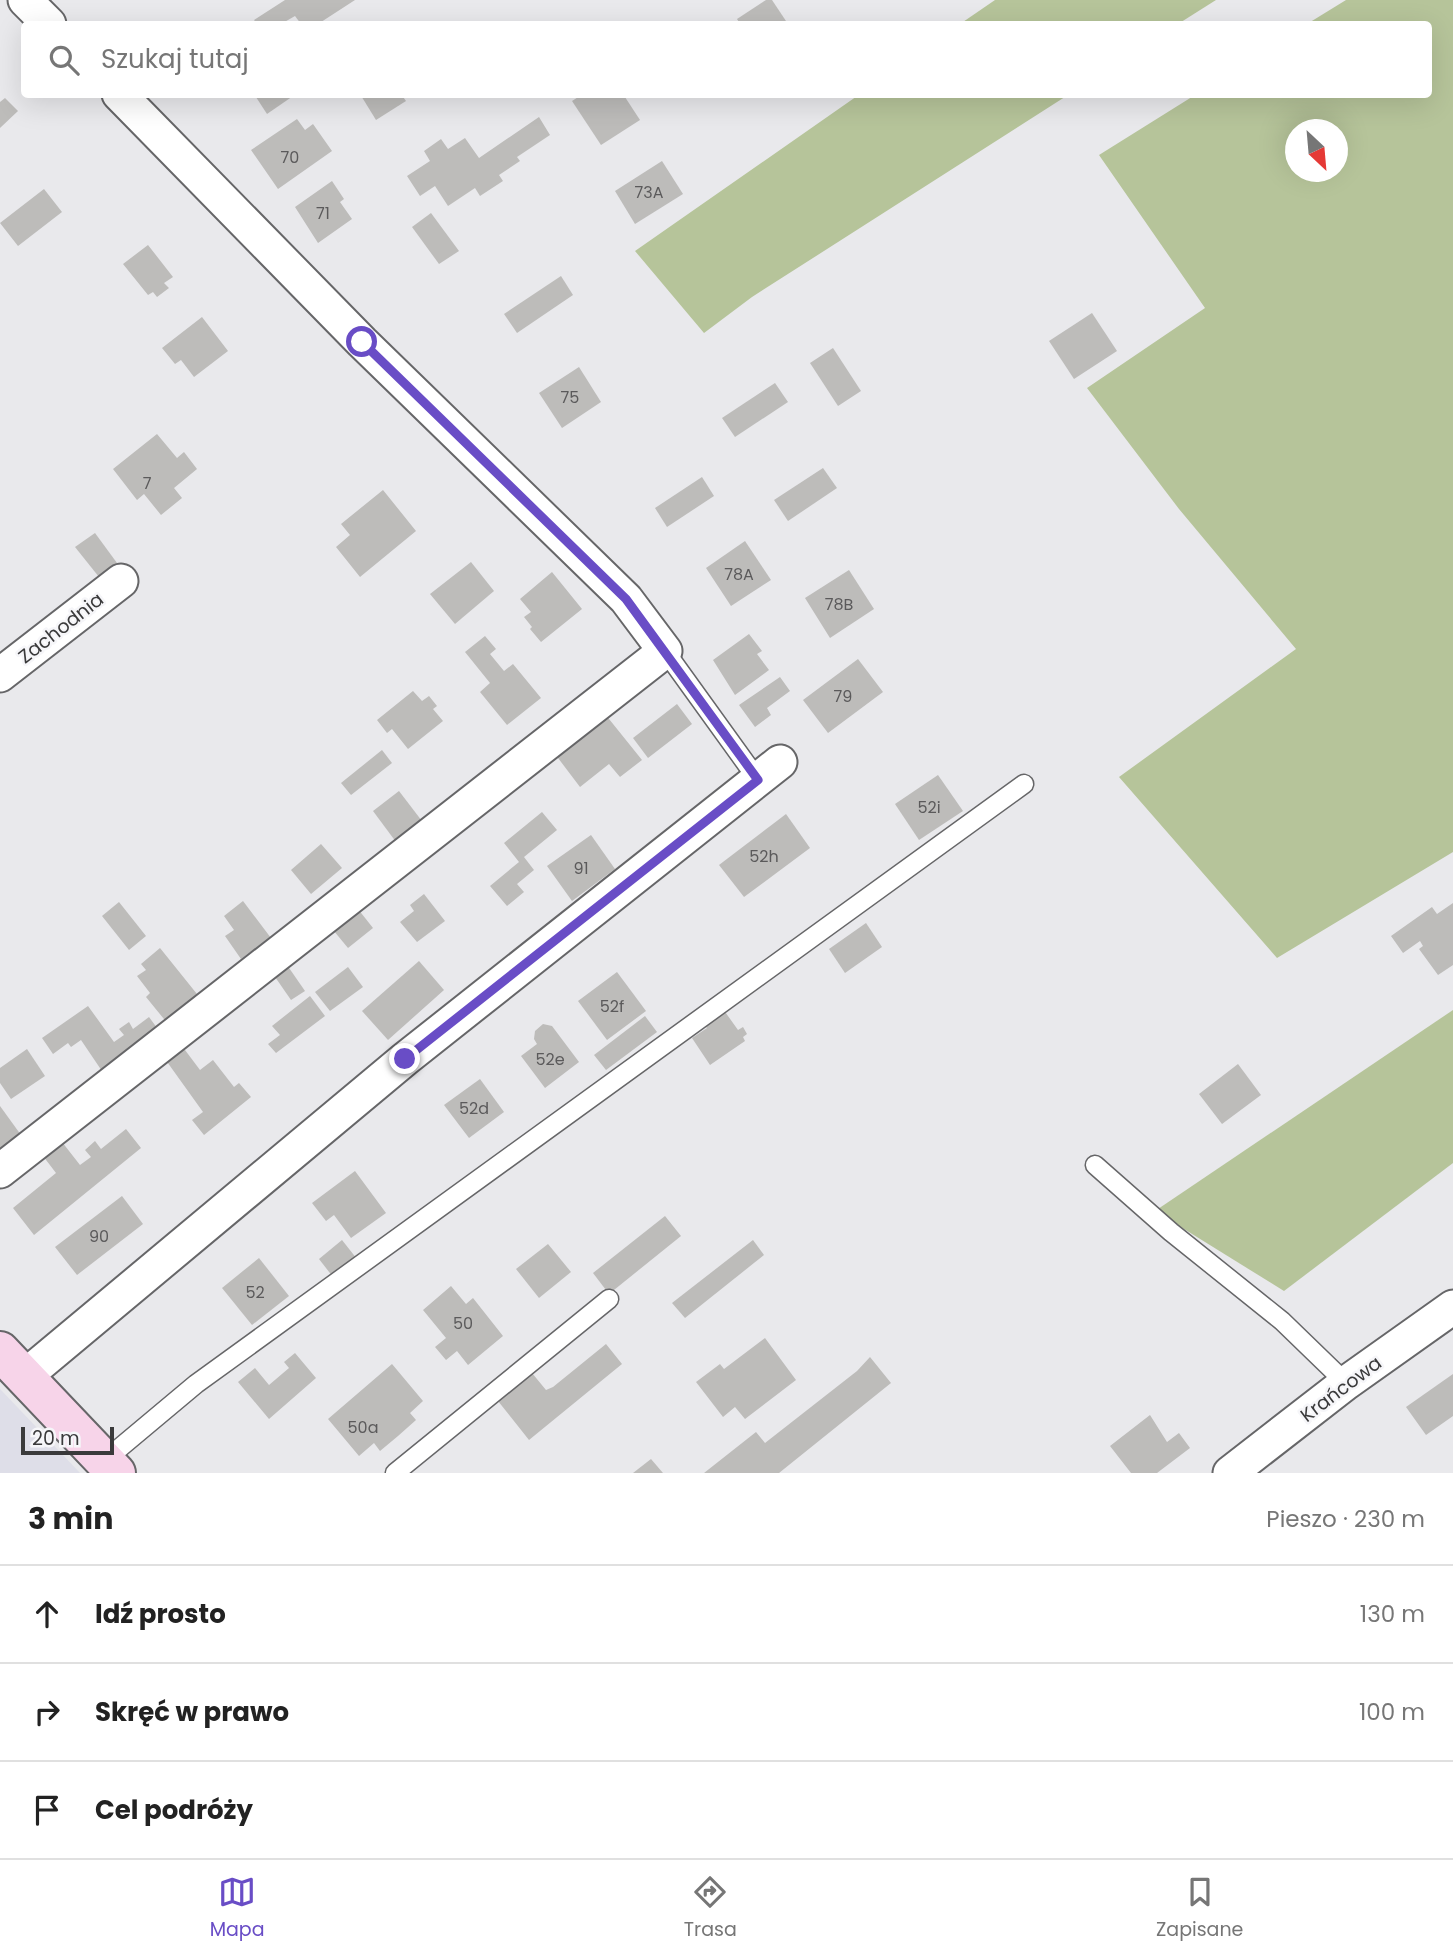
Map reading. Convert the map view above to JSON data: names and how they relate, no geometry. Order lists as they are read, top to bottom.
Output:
{
  "streets": {
    "street": ["Zachodnia", "Krańcowa"]
  },
  "house_numbers": [
    "70",
    "73A",
    "71",
    "75",
    "7",
    "78A",
    "78B",
    "79",
    "52i",
    "52h",
    "91",
    "52f",
    "52e",
    "52d",
    "90",
    "52",
    "50",
    "50a"
  ],
  "scale_bar": "20 m",
  "north": "bottom right",
  "page": {
    "search": "Szukaj tutaj",
    "scale": "20 m",
    "heading": ["3 min", "Pieszo · 230 m"],
    "list": [
      ["Idź prosto", "130 m"],
      ["Skręć w prawo", "100 m"],
      "Cel podróży"
    ],
    "nav": ["Mapa", "Trasa", "Zapisane"]
  }
}
